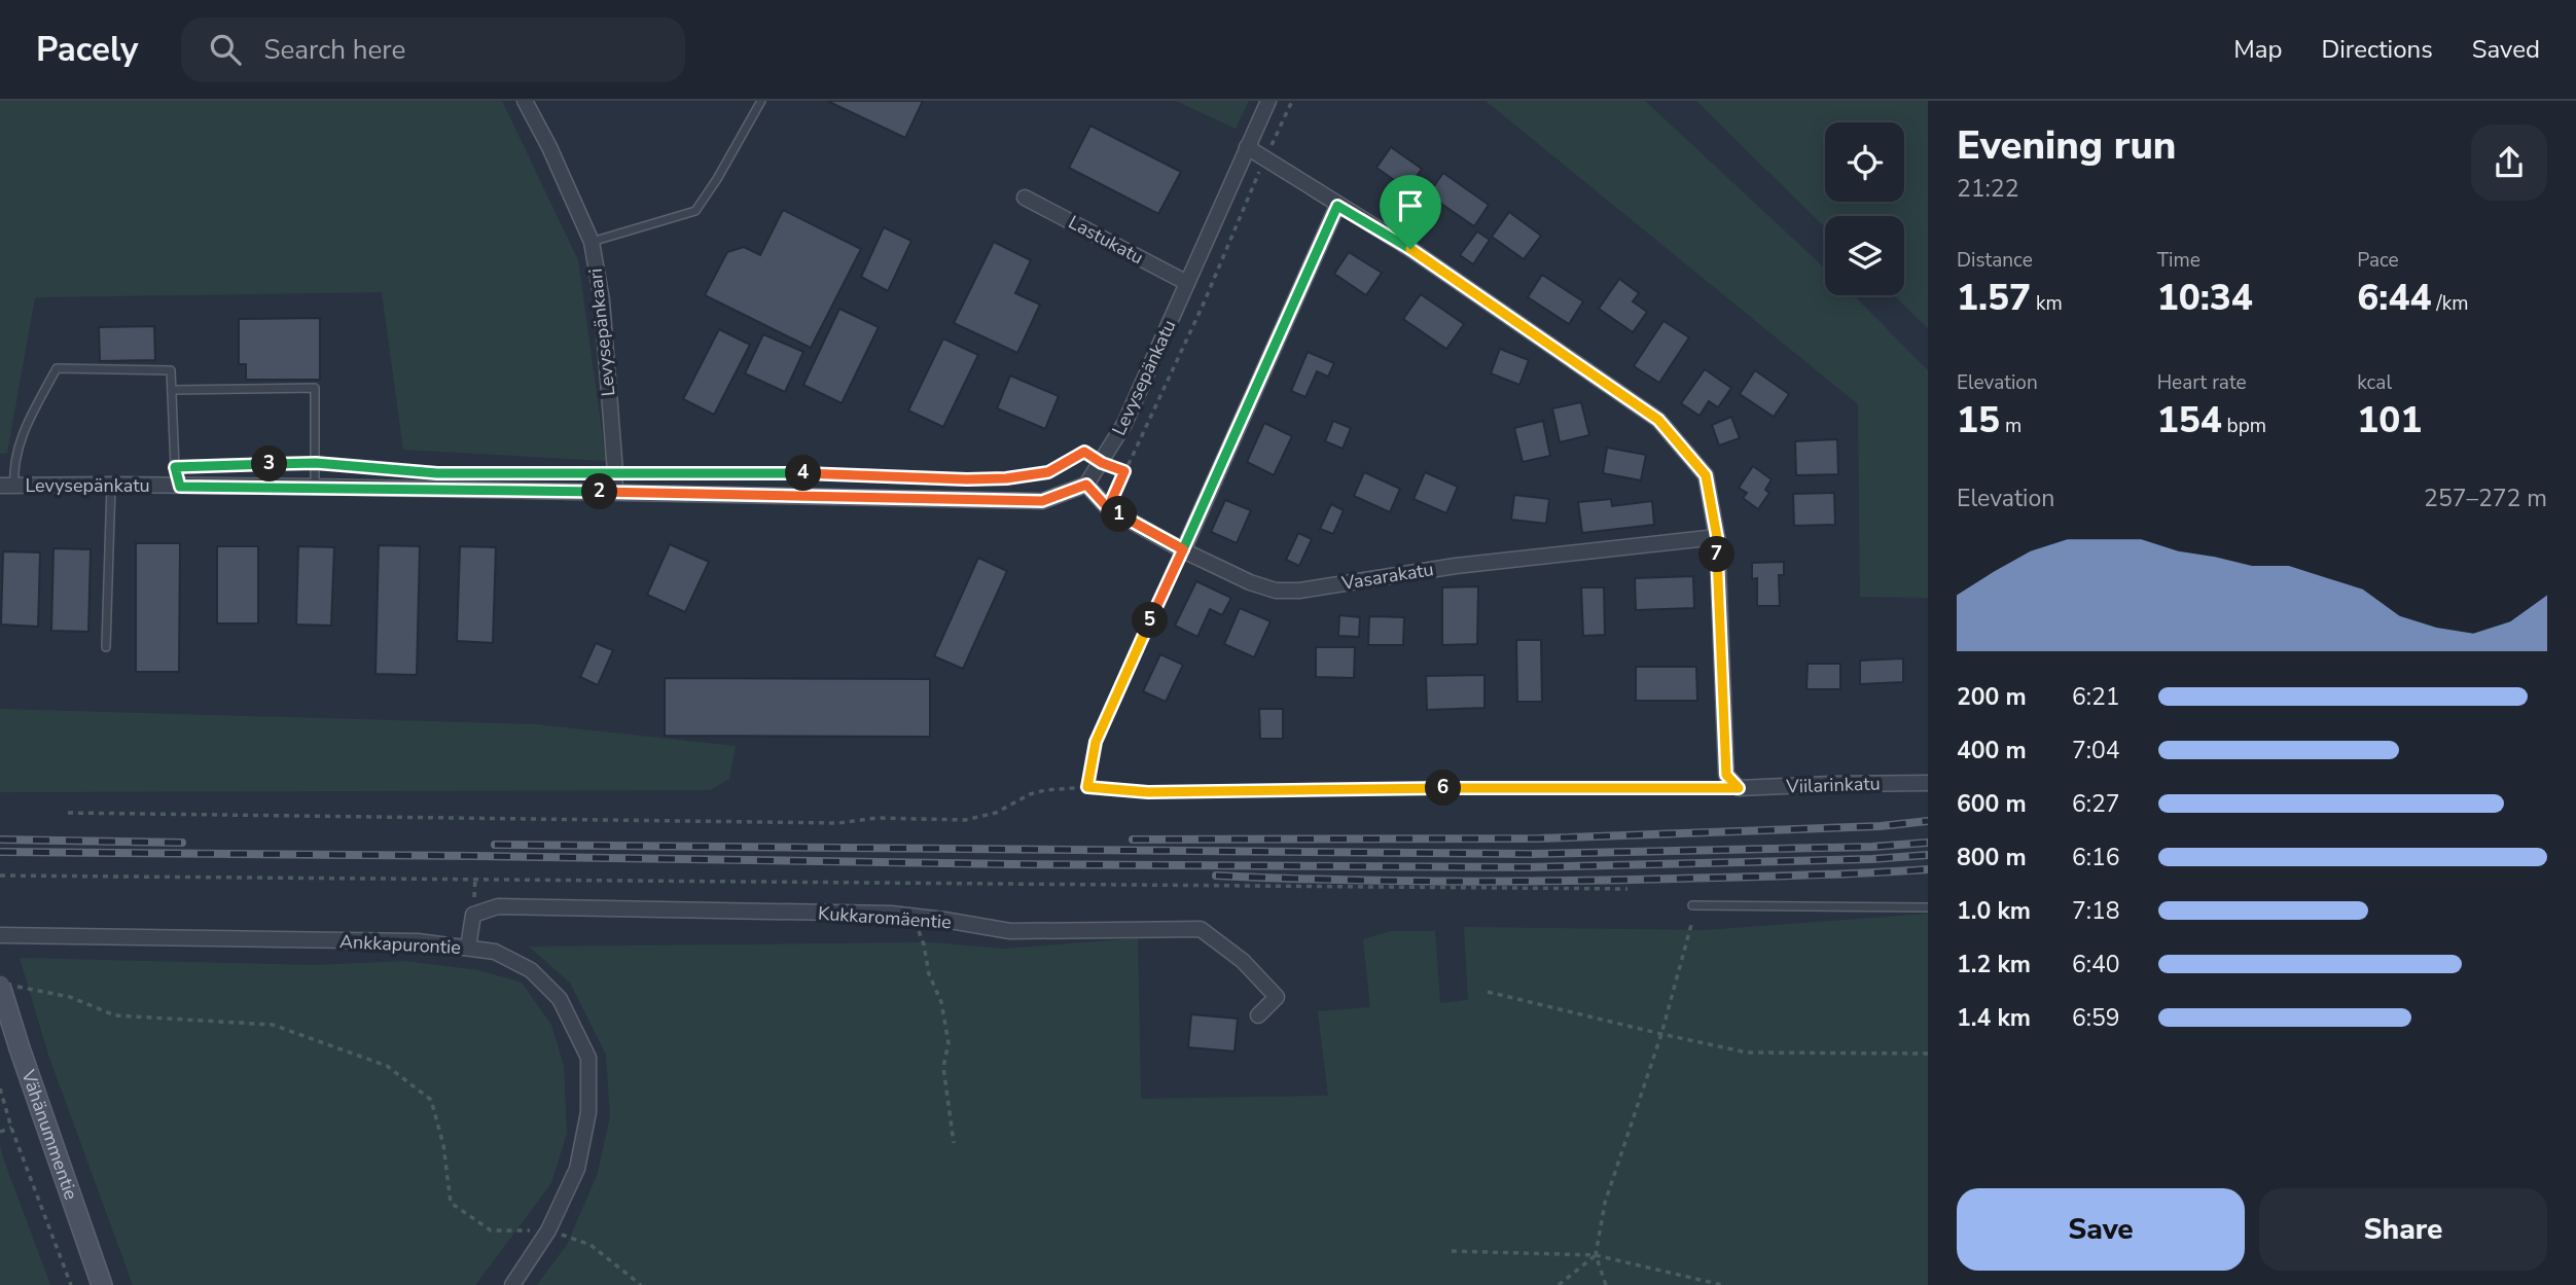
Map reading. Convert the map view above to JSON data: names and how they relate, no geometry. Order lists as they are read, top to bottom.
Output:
{
  "streets": {
    "main road": ["Vähänummentie"],
    "street": [
      "Lastukatu",
      "Levysepänkaari",
      "Levysepänkatu",
      "Vasarakatu",
      "Viilarinkatu",
      "Kukkaromäentie",
      "Ankkapurontie"
    ]
  },
  "crossings": [
    ["Lastukatu", "Levysepänkatu"],
    ["Levysepänkaari", "Levysepänkatu"],
    ["Levysepänkatu", "Vasarakatu"],
    ["Kukkaromäentie", "Ankkapurontie"]
  ],
  "page": {
    "header": "Pacely",
    "search": "Search here",
    "nav": ["Map", "Directions", "Saved"],
    "heading": ["Evening run", "21:22"],
    "stats": [
      ["Distance", "1.57 km"],
      ["Time", "10:34"],
      ["Pace", "6:44 /km"],
      ["Elevation", "15 m"],
      ["Heart rate", "154 bpm"],
      ["kcal", "101"]
    ],
    "pins": [
      "3",
      "4",
      "2",
      "1",
      "7",
      "5",
      "6"
    ],
    "chart": ["Elevation", "257–272 m"],
    "list": [
      {
        "name": "200 m",
        "note": "6:21"
      },
      {
        "name": "400 m",
        "note": "7:04"
      },
      {
        "name": "600 m",
        "note": "6:27"
      },
      {
        "name": "800 m",
        "note": "6:16"
      },
      {
        "name": "1.0 km",
        "note": "7:18"
      },
      {
        "name": "1.2 km",
        "note": "6:40"
      },
      {
        "name": "1.4 km",
        "note": "6:59"
      }
    ],
    "buttons": ["Save", "Share"]
  }
}
